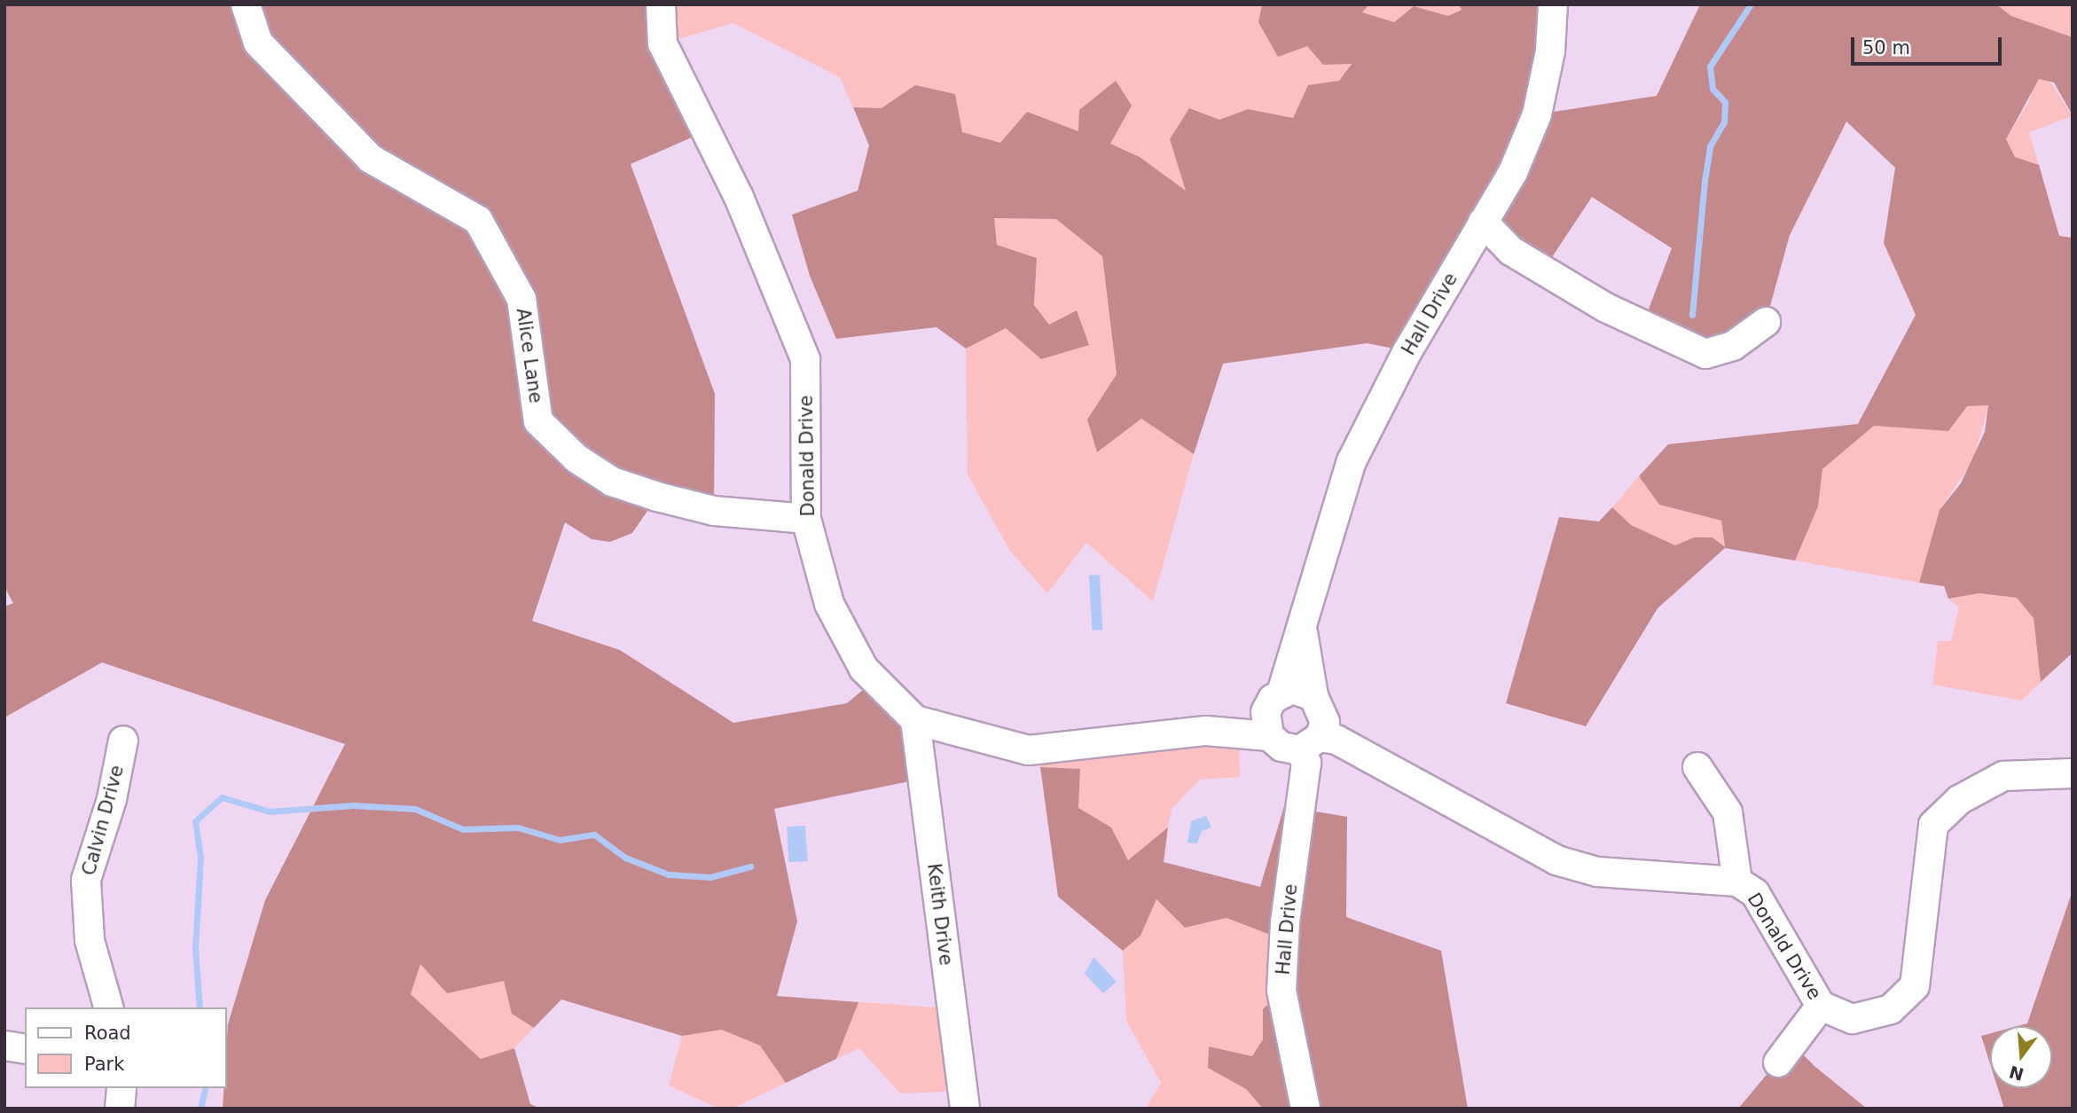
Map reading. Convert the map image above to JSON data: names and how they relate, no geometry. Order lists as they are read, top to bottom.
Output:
{
  "streets": {
    "street": [
      "Hall Drive",
      "Alice Lane",
      "Donald Drive",
      "Calvin Drive",
      "Keith Drive"
    ]
  },
  "crossings": [
    ["Hall Drive", "Donald Drive"],
    ["Alice Lane", "Donald Drive"],
    ["Donald Drive", "Keith Drive"]
  ],
  "legend": ["Road", "Park"],
  "scale_bar": "50 m",
  "north": "bottom"
}
